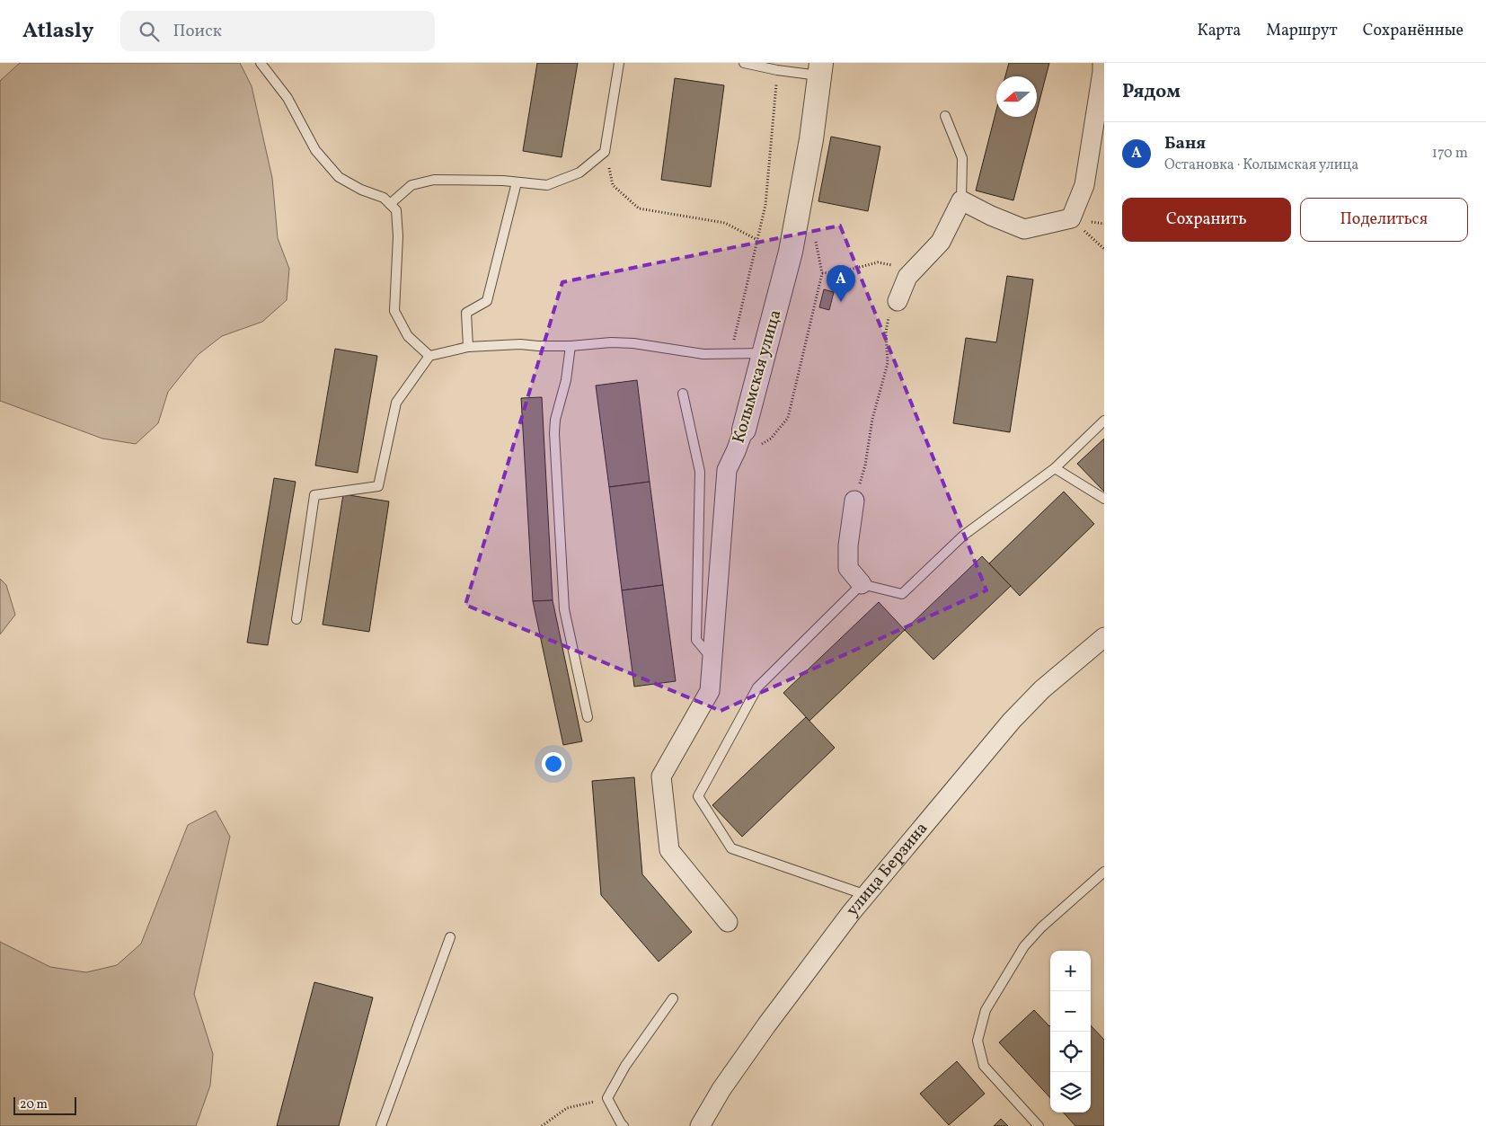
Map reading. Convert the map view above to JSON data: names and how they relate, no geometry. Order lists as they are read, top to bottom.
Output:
{
  "streets": {
    "street": ["Колымская улица", "улица Берзина"]
  },
  "scale_bar": "20 m",
  "north": "left",
  "page": {
    "header": "Atlasly",
    "search": "Поиск",
    "nav": ["Карта", "Маршрут", "Сохранённые"],
    "heading": "Рядом",
    "list": [
      {
        "mark": "A",
        "name": "Баня",
        "note": "Остановка · Колымская улица",
        "value": "170 m"
      }
    ],
    "buttons": ["Сохранить", "Поделиться"],
    "pins": "A",
    "map_buttons": ["+", "−"],
    "scale": "20 m"
  }
}
